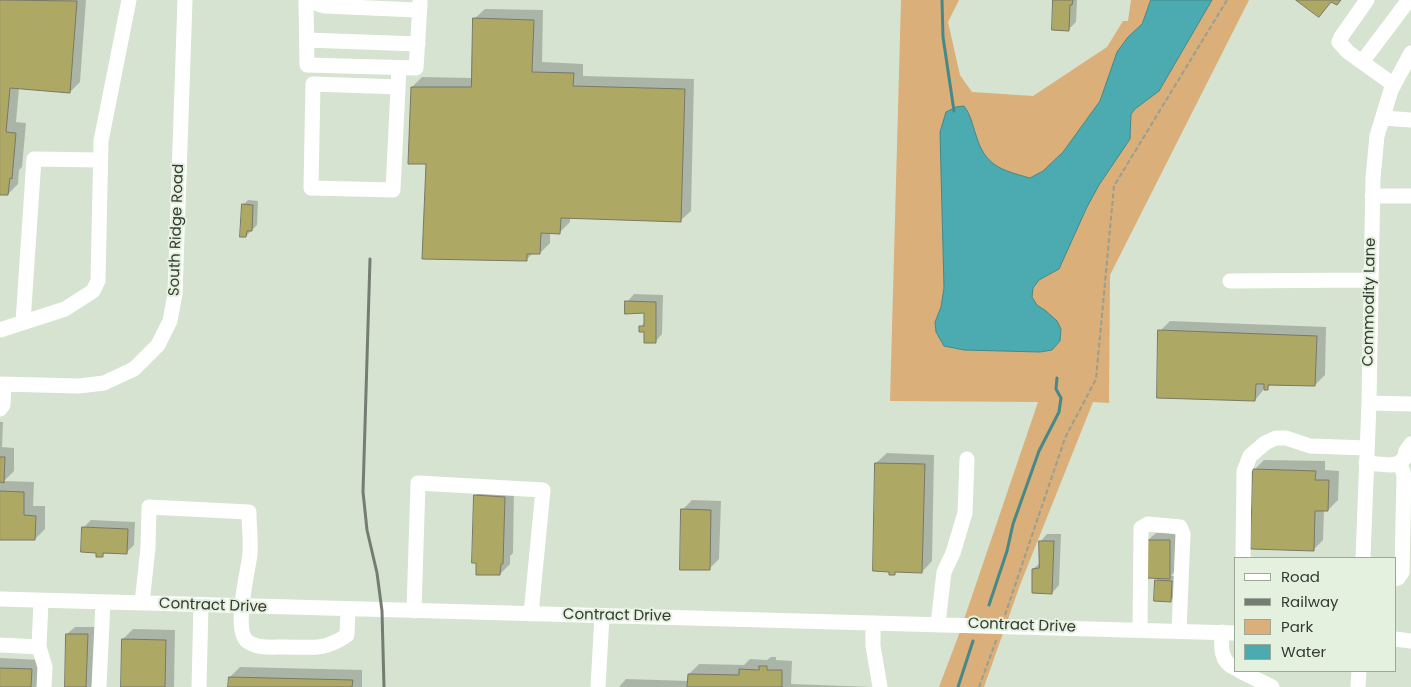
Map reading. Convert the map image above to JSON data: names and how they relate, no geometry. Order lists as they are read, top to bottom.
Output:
{
  "streets": {
    "street": ["South Ridge Road", "Commodity Lane", "Contract Drive"]
  },
  "legend": [
    "Road",
    "Railway",
    "Park",
    "Water"
  ]
}
